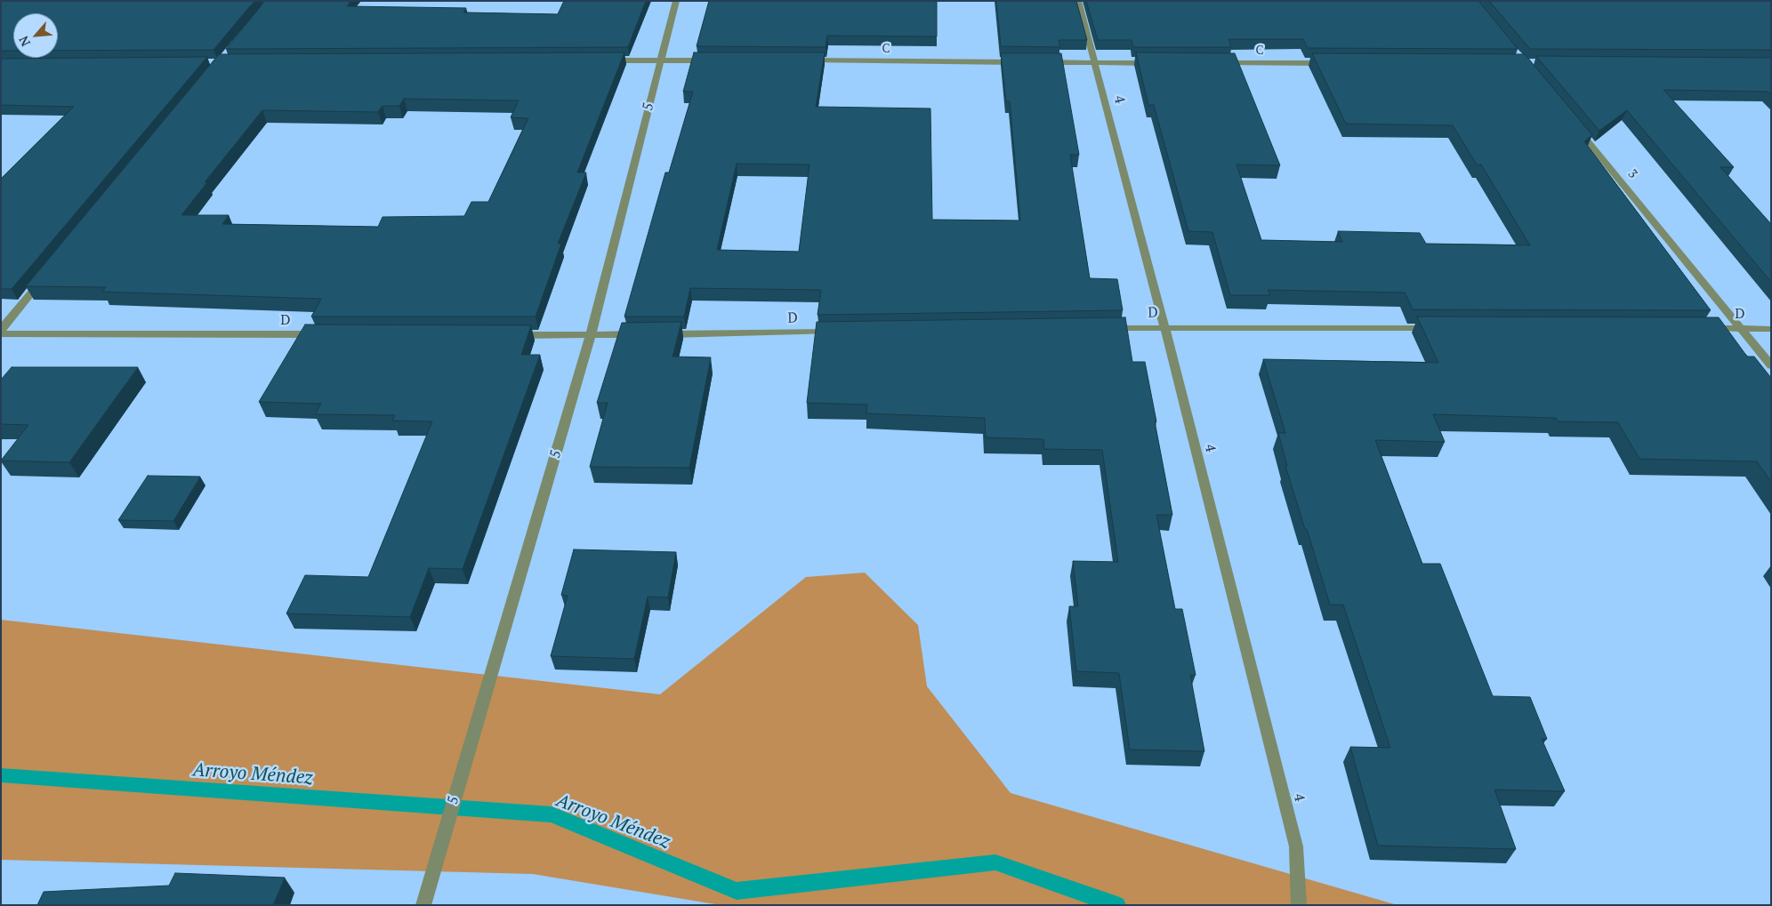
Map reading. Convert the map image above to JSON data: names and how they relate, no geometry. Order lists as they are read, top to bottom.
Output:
{
  "streets": {
    "street": [
      "C",
      "4",
      "5",
      "3",
      "D"
    ]
  },
  "crossings": [
    ["4", "D"],
    ["3", "D"]
  ],
  "water": ["Arroyo Méndez"],
  "north": "bottom left"
}
